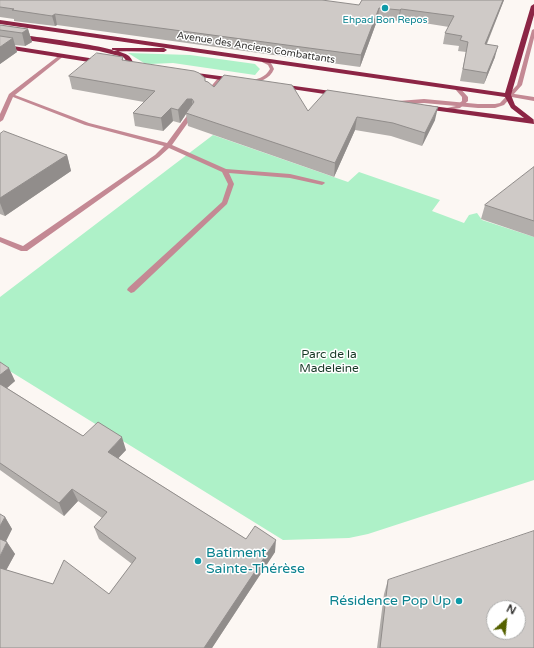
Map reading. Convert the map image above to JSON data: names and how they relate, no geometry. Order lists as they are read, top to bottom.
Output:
{
  "streets": {
    "main road": ["Avenue des Anciens Combattants"]
  },
  "parks": ["Parc de la Madeleine"],
  "places": ["Ehpad Bon Repos", "Batiment Sainte-Thérèse", "Résidence Pop Up"],
  "north": "top right"
}
